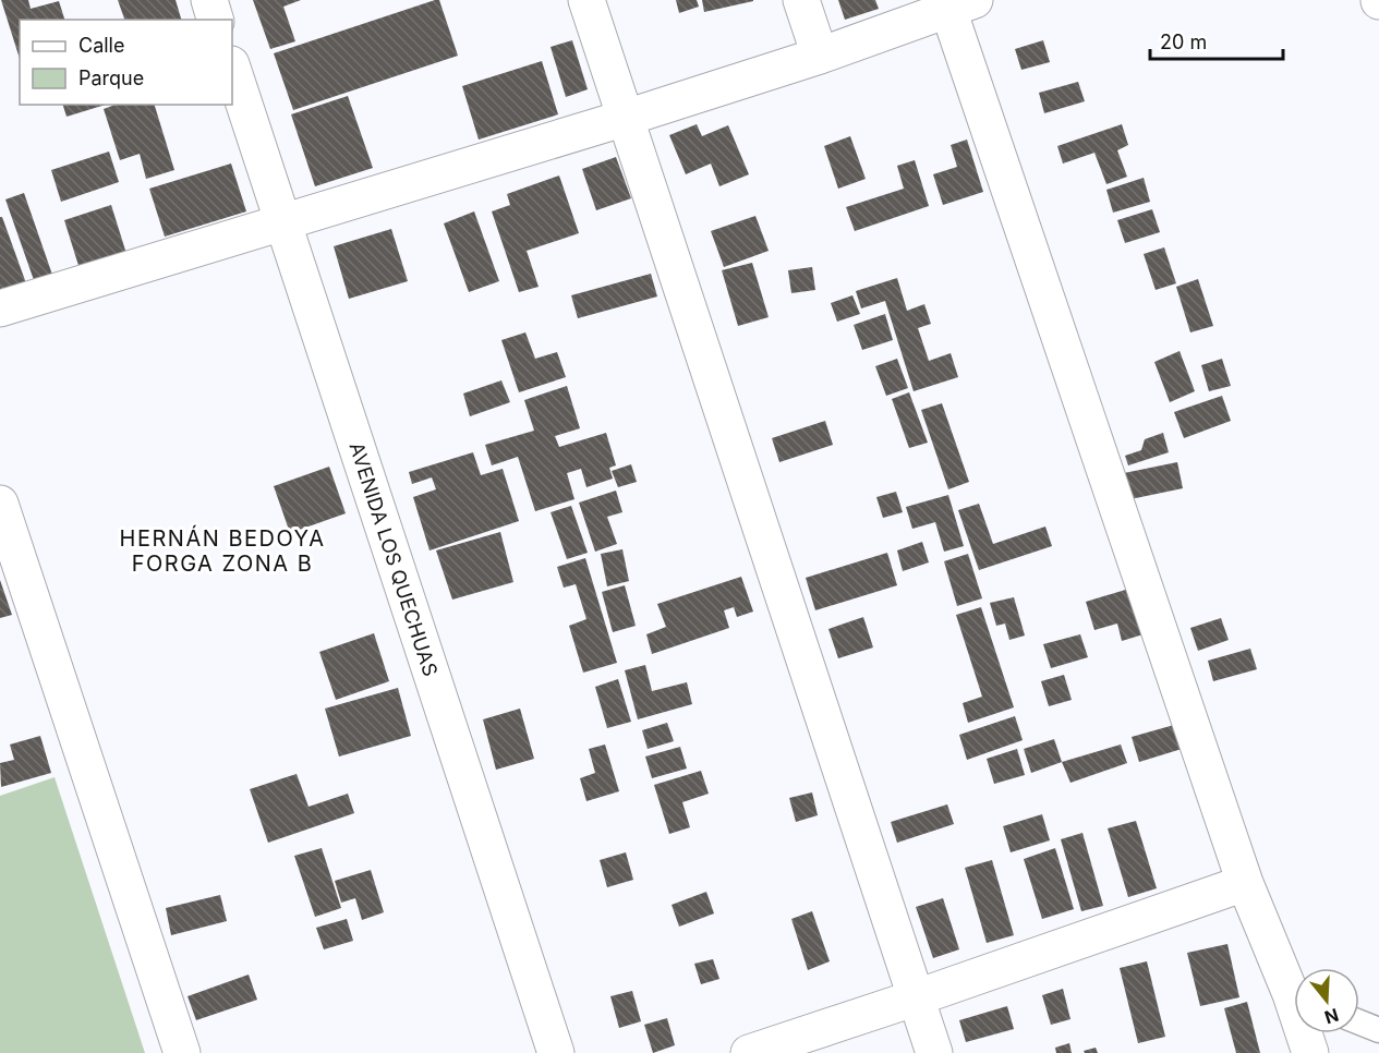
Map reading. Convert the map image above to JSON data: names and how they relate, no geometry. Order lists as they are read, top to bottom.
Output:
{
  "streets": {
    "street": ["AVENIDA LOS QUECHUAS"]
  },
  "districts": ["HERNÁN BEDOYA FORGA ZONA B"],
  "legend": ["Calle", "Parque"],
  "scale_bar": "20 m",
  "north": "bottom"
}
